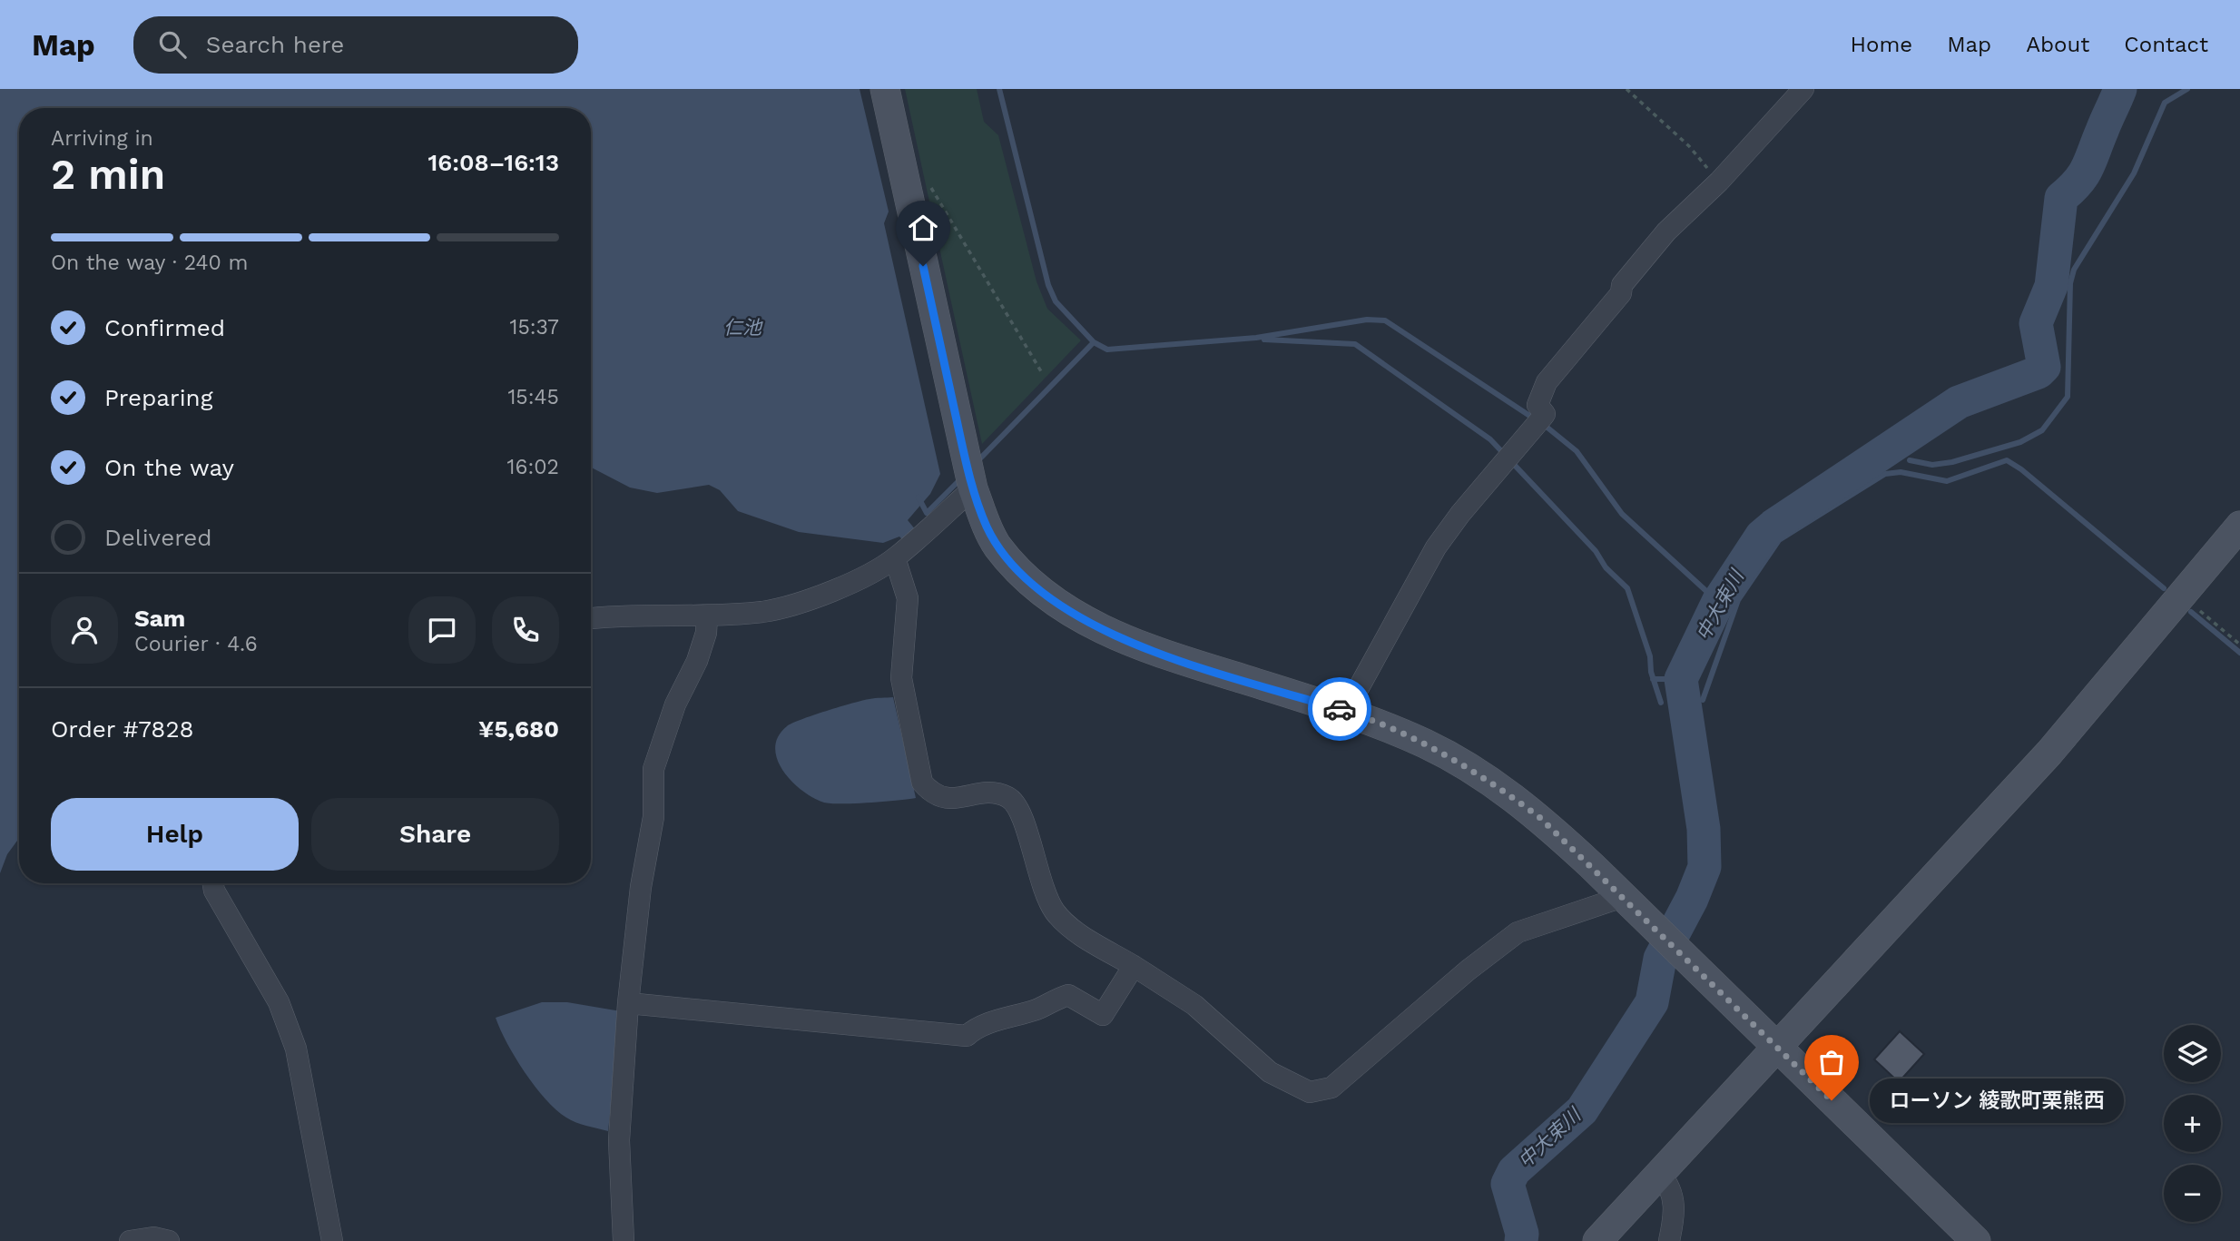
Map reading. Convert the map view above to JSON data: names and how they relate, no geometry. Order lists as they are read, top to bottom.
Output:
{
  "water": ["仁池", "中大束川"],
  "places": ["ローソン 綾歌町栗熊西"],
  "page": {
    "header": "Map",
    "search": "Search here",
    "nav": [
      "Home",
      "Map",
      "About",
      "Contact"
    ],
    "heading": ["2 min", "Arriving in", "16:08–16:13"],
    "panel": [
      "Sam",
      "Courier · 4.6",
      "Order #7828",
      "¥5,680"
    ],
    "bar": "On the way · 240 m",
    "list": [
      ["Confirmed", "15:37"],
      ["Preparing", "15:45"],
      ["On the way", "16:02"],
      "Delivered"
    ],
    "buttons": ["Help", "Share"],
    "map_buttons": ["+", "−"],
    "bubble": "ローソン 綾歌町栗熊西"
  }
}
